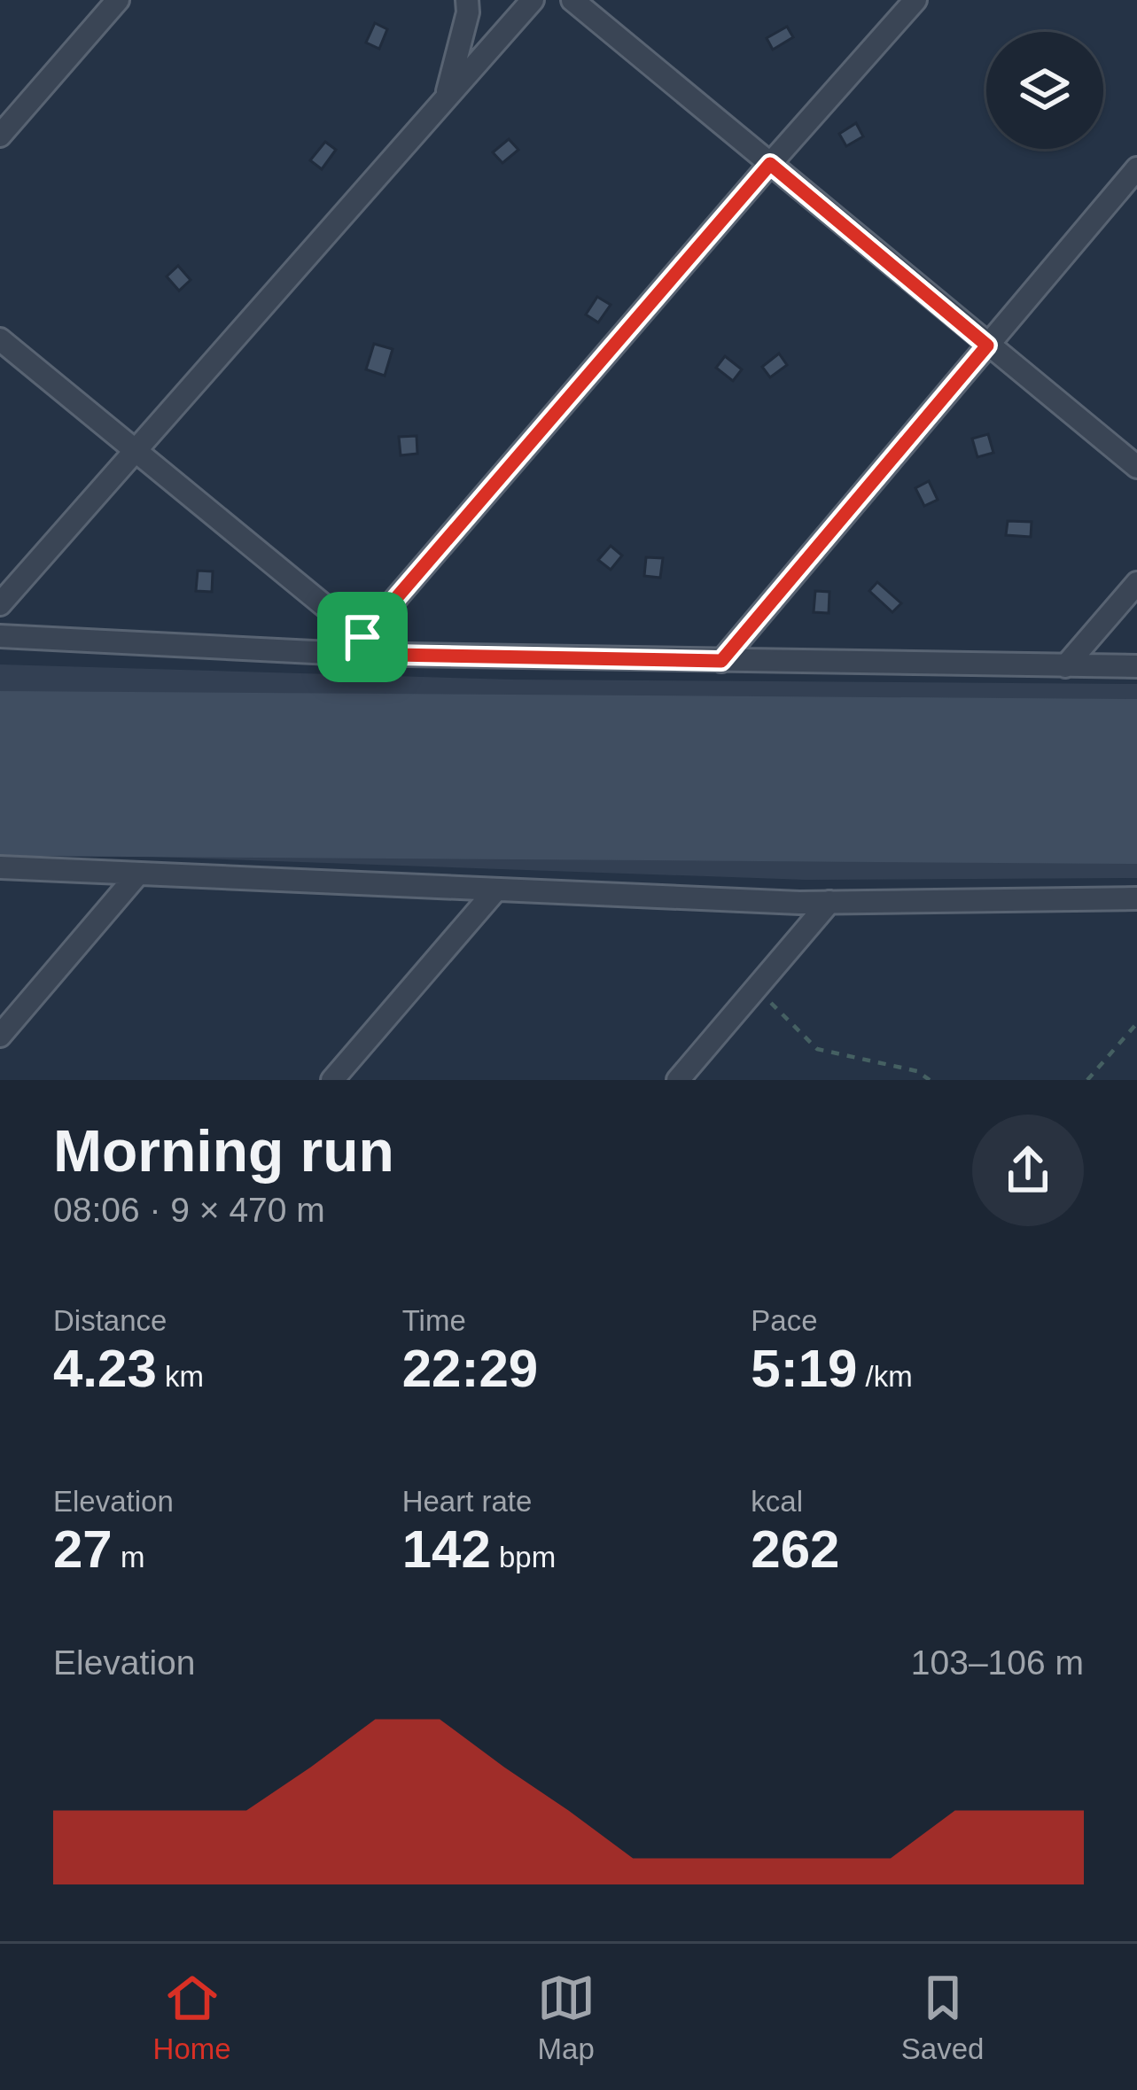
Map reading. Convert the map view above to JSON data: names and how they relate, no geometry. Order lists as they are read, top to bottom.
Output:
{
  "page": {
    "heading": ["Morning run", "08:06 · 9 × 470 m"],
    "stats": [
      ["Distance", "4.23 km"],
      ["Time", "22:29"],
      ["Pace", "5:19 /km"],
      ["Elevation", "27 m"],
      ["Heart rate", "142 bpm"],
      ["kcal", "262"]
    ],
    "chart": ["Elevation", "103–106 m"],
    "tabs": ["Home", "Map", "Saved"]
  }
}
